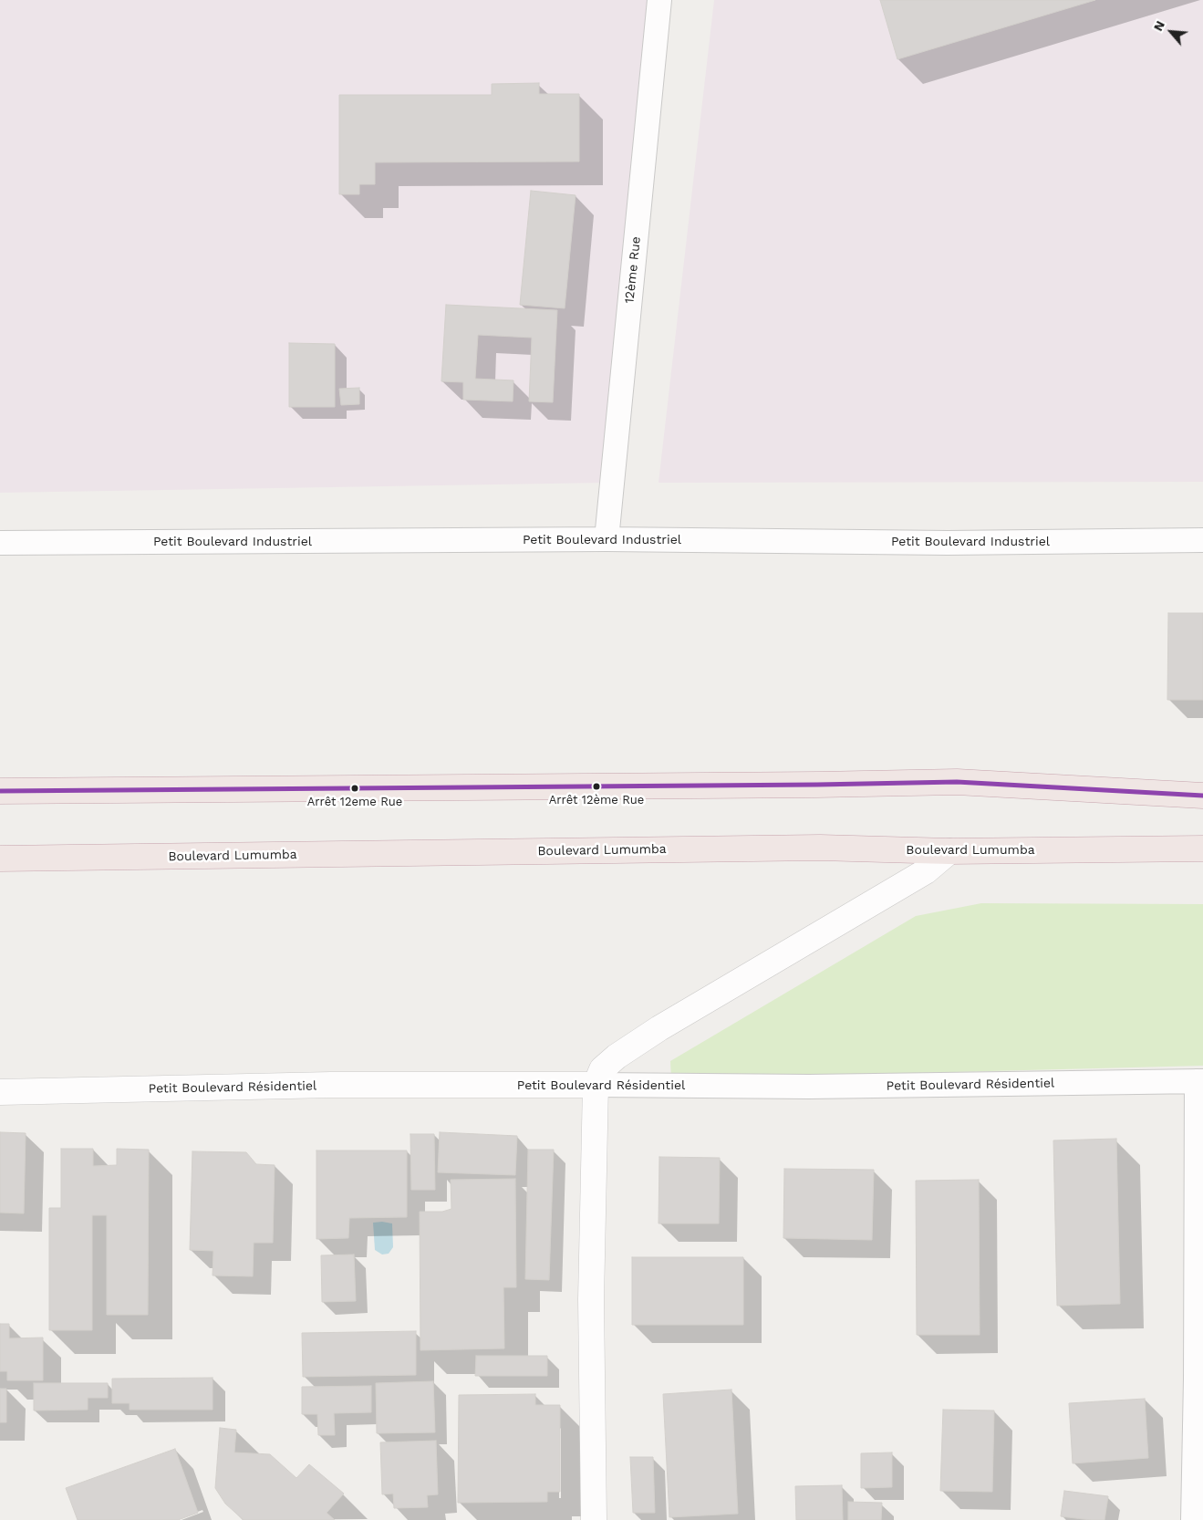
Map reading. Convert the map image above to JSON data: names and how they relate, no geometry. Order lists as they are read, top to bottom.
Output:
{
  "streets": {
    "highway": ["Boulevard Lumumba"],
    "street": ["12ème Rue", "Petit Boulevard Industriel", "Petit Boulevard Résidentiel"]
  },
  "crossings": [
    ["12ème Rue", "Petit Boulevard Industriel"]
  ],
  "places": ["Arrêt 12ème Rue", "Arrêt 12eme Rue"],
  "north": "top left"
}
